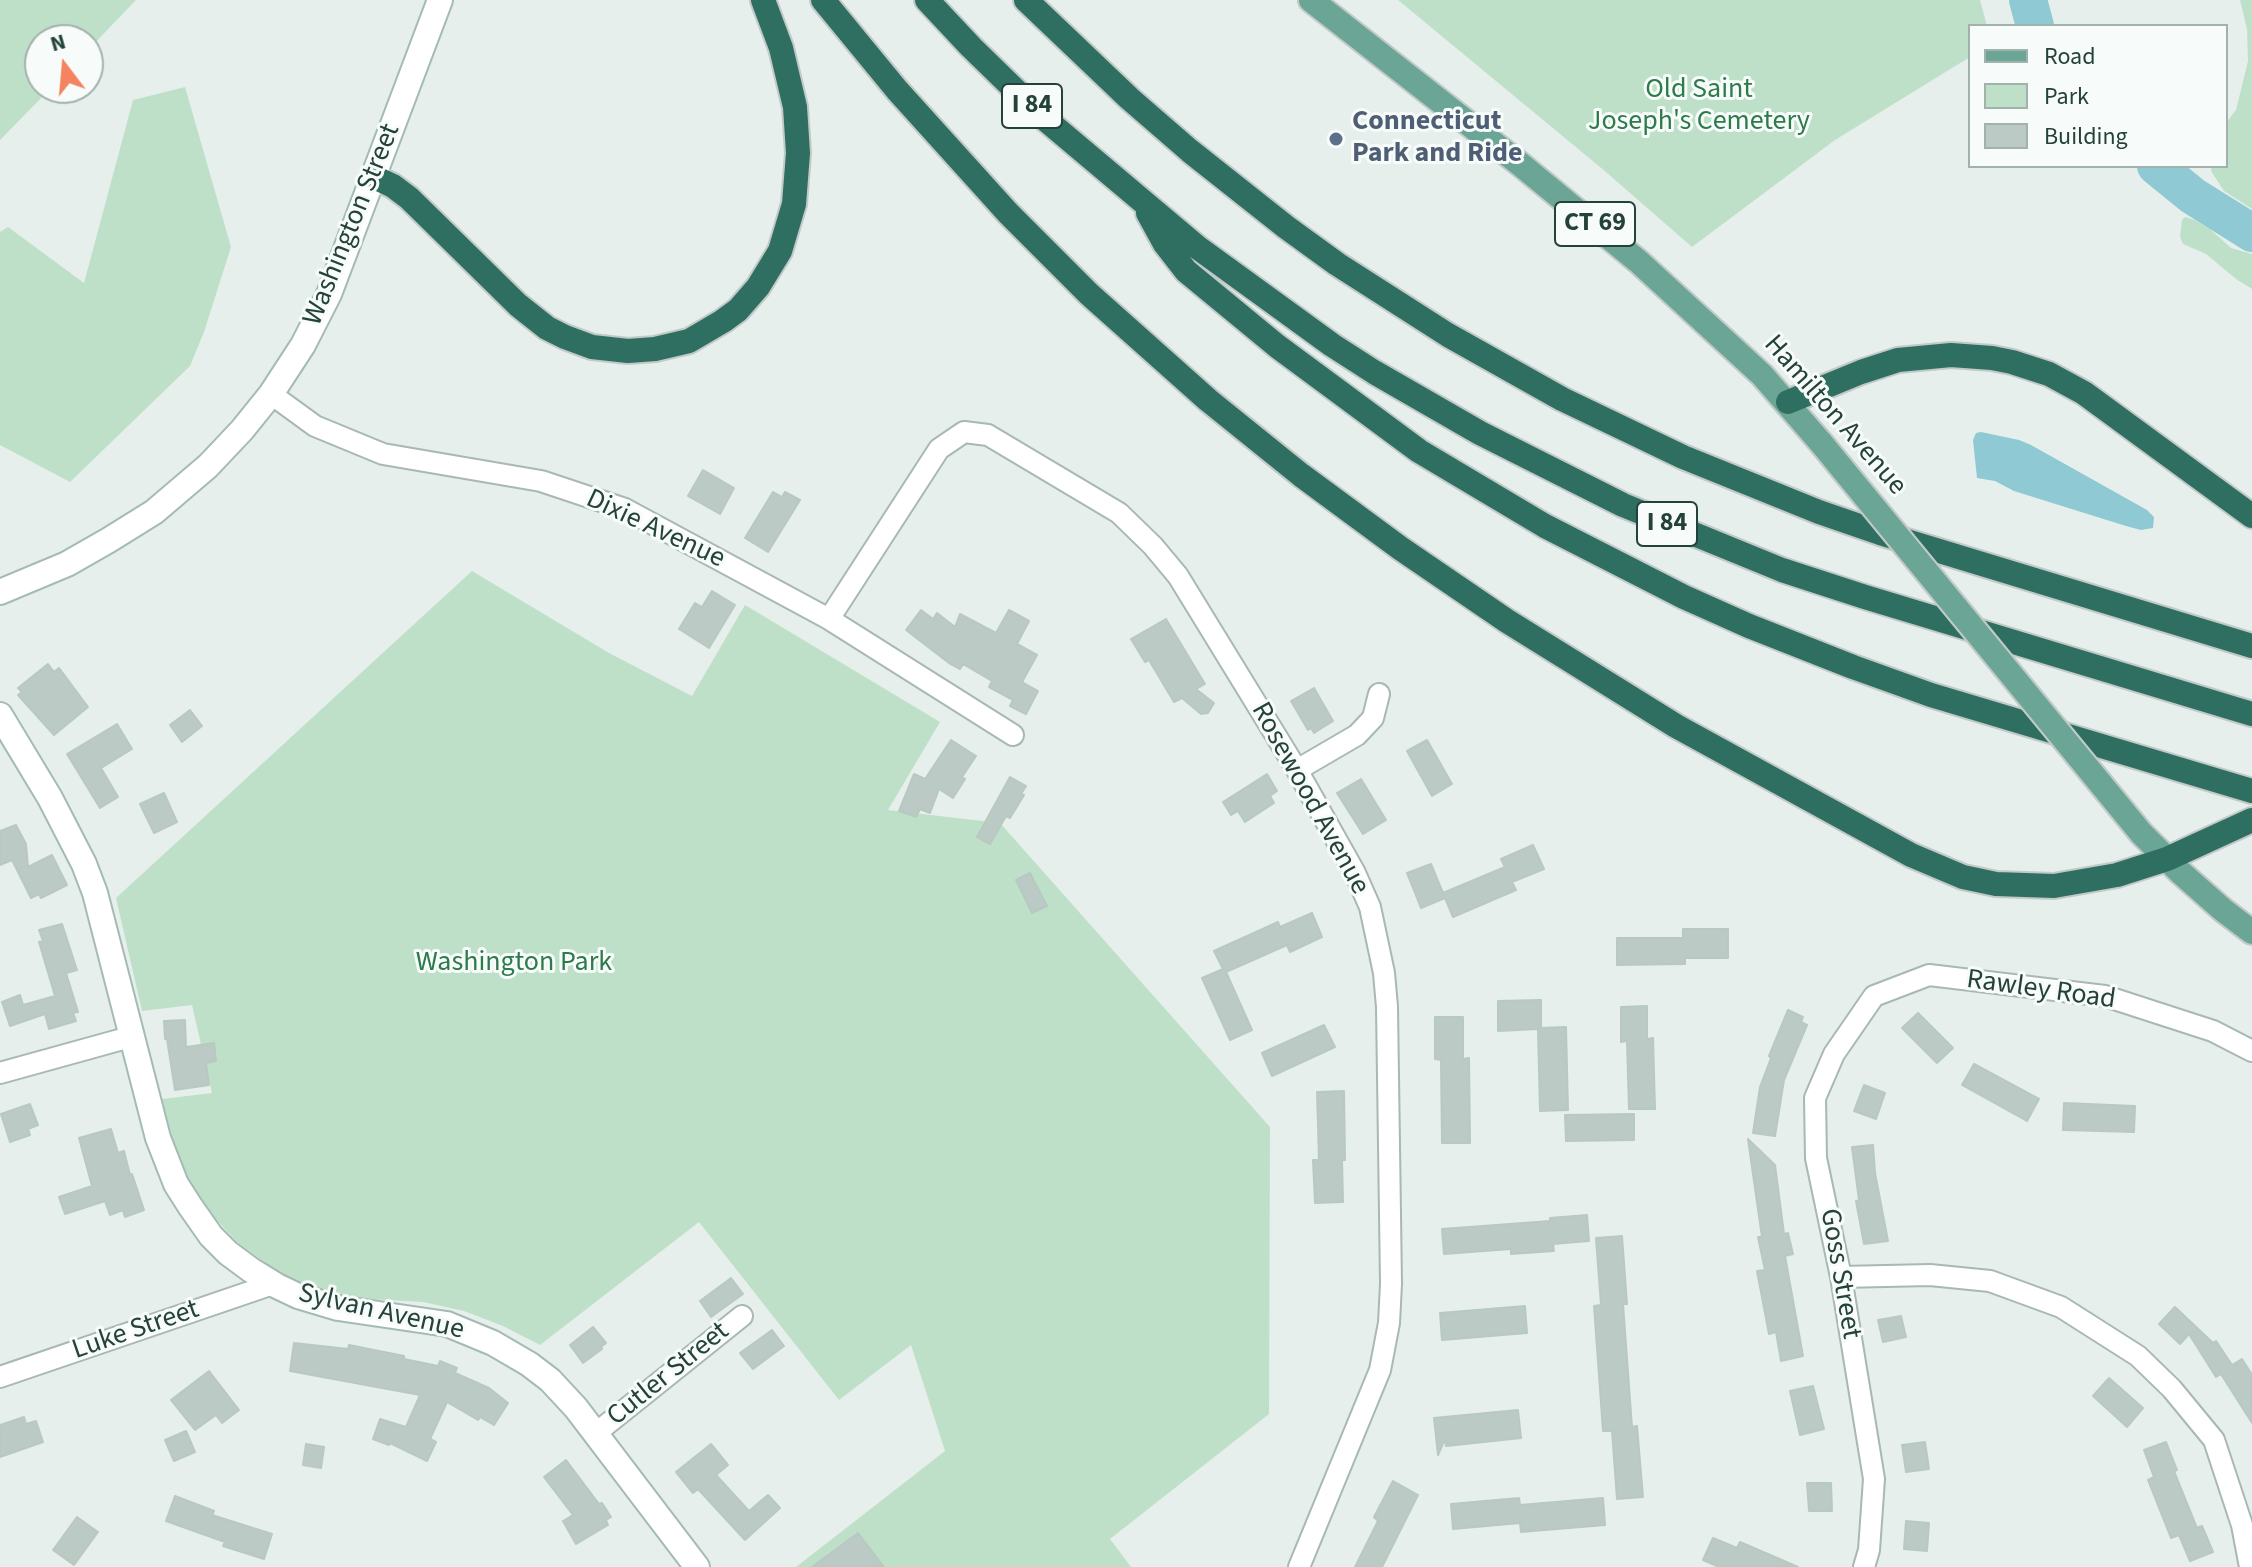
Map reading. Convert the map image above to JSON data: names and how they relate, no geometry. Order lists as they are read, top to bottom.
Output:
{
  "streets": {
    "highway": ["I 84"],
    "main road": ["CT 69", "Hamilton Avenue"],
    "street": [
      "Washington Street",
      "Dixie Avenue",
      "Rosewood Avenue",
      "Rawley Road",
      "Goss Street",
      "Sylvan Avenue",
      "Luke Street",
      "Cutler Street"
    ]
  },
  "crossings": [
    ["Washington Street", "Dixie Avenue"],
    ["Dixie Avenue", "Rosewood Avenue"],
    ["Rawley Road", "Goss Street"],
    ["Sylvan Avenue", "Luke Street"],
    ["Sylvan Avenue", "Cutler Street"]
  ],
  "parks": ["Old Saint Joseph's Cemetery", "Washington Park"],
  "places": ["Connecticut Park and Ride"],
  "legend": ["Road", "Park", "Building"],
  "north": "top"
}
